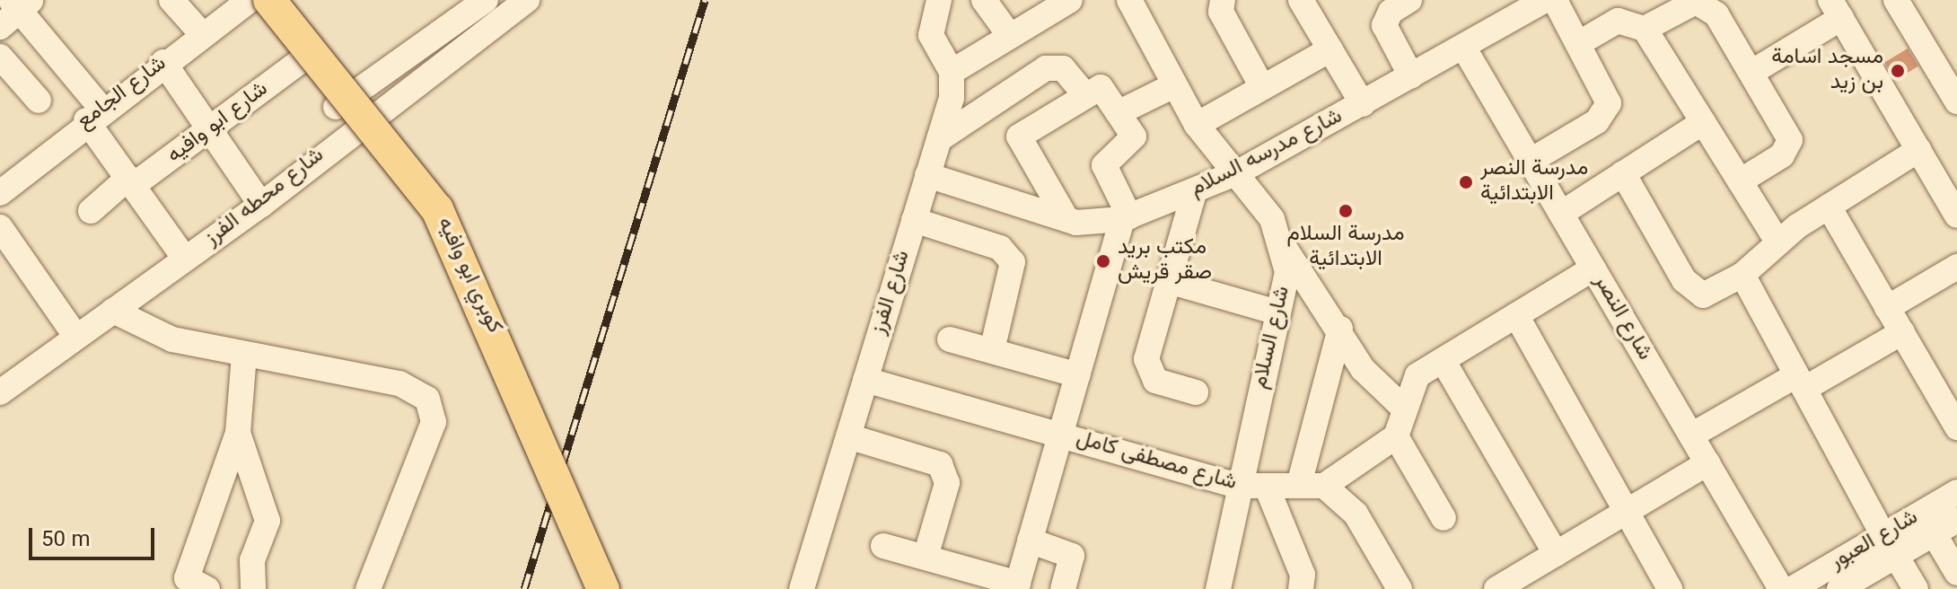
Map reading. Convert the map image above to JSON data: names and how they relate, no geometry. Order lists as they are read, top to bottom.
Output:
{
  "streets": {
    "main road": ["كوبري ابو وافيه"],
    "street": [
      "شارع الجامع",
      "شارع ابو وافيه",
      "شارع مدرسه السلام",
      "شارع محطه الفرز",
      "شارع الفرز",
      "شارع النصر",
      "شارع السلام",
      "شارع مصطفى كامل",
      "شارع العبور"
    ]
  },
  "crossings": [
    ["شارع مدرسه السلام", "شارع الفرز"],
    ["شارع مدرسه السلام", "شارع النصر"],
    ["شارع مدرسه السلام", "شارع السلام"],
    ["شارع الفرز", "شارع مصطفى كامل"],
    ["شارع السلام", "شارع مصطفى كامل"]
  ],
  "places": [
    "مسجد اسامة بن زيد",
    "مدرسة النصر الابتدائية",
    "مدرسة السلام الابتدائية",
    "مكتب بريد صقر قريش"
  ],
  "scale_bar": "50 m"
}
